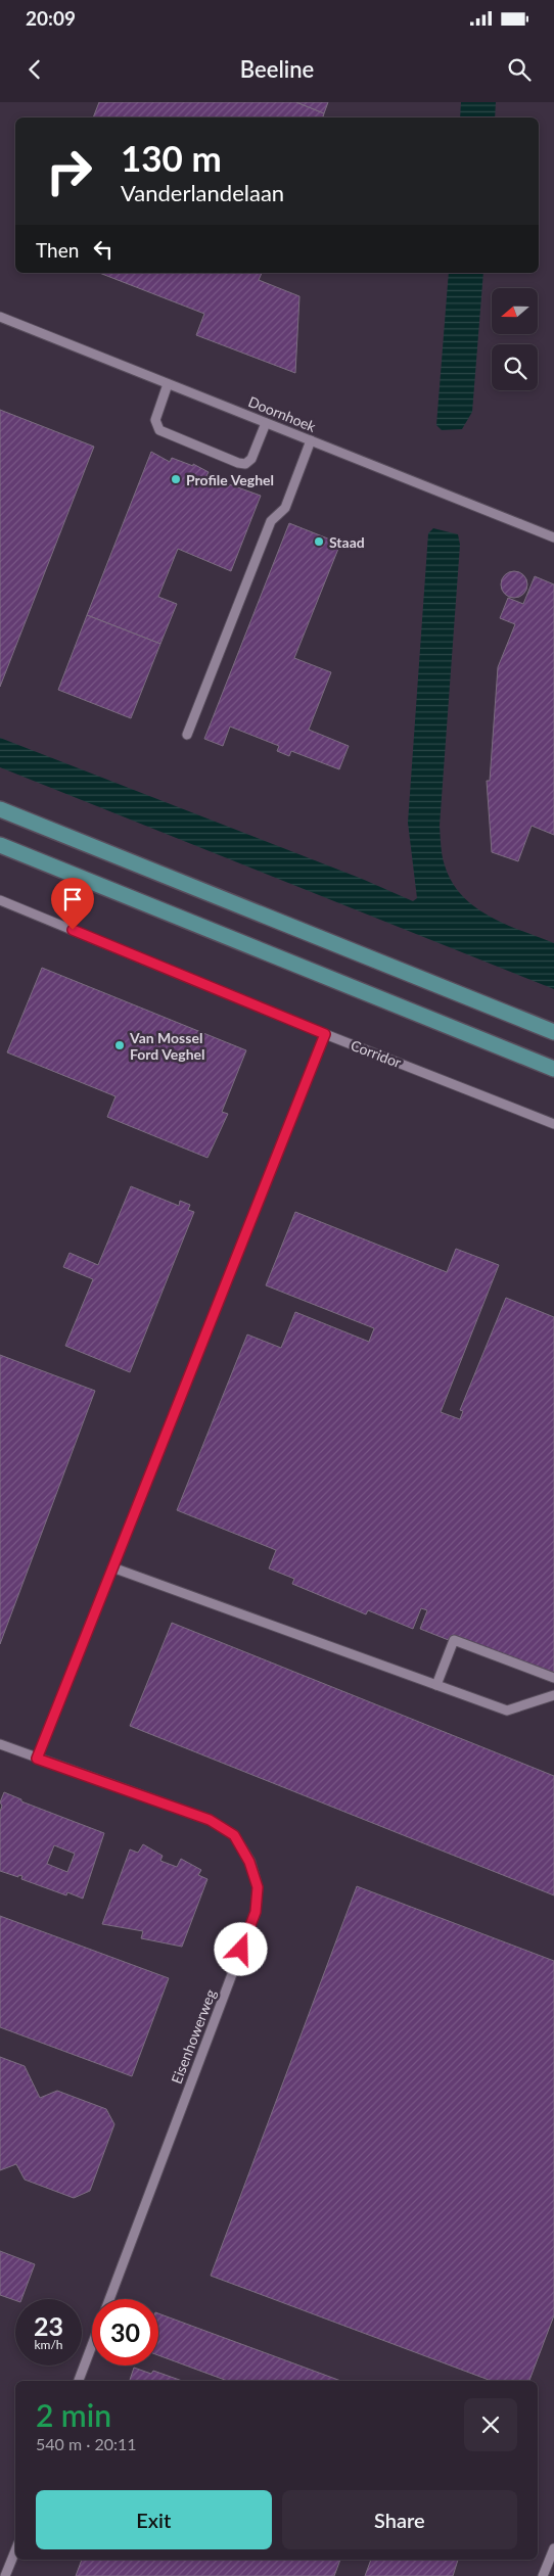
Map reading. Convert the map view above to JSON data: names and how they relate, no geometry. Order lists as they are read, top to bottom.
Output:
{
  "streets": {
    "street": ["Doornhoek", "Corridor", "Eisenhowerweg"]
  },
  "places": ["Profile Veghel", "Staad", "Van Mossel Ford Veghel"],
  "north": "left",
  "page": {
    "status": "20:09",
    "header": "Beeline",
    "turn": ["130 m", "Vanderlandelaan"],
    "then": "Then",
    "speed": "23 km/h",
    "limit": "30",
    "heading": ["2 min", "540 m · 20:11"],
    "buttons": ["Exit", "Share"]
  }
}
